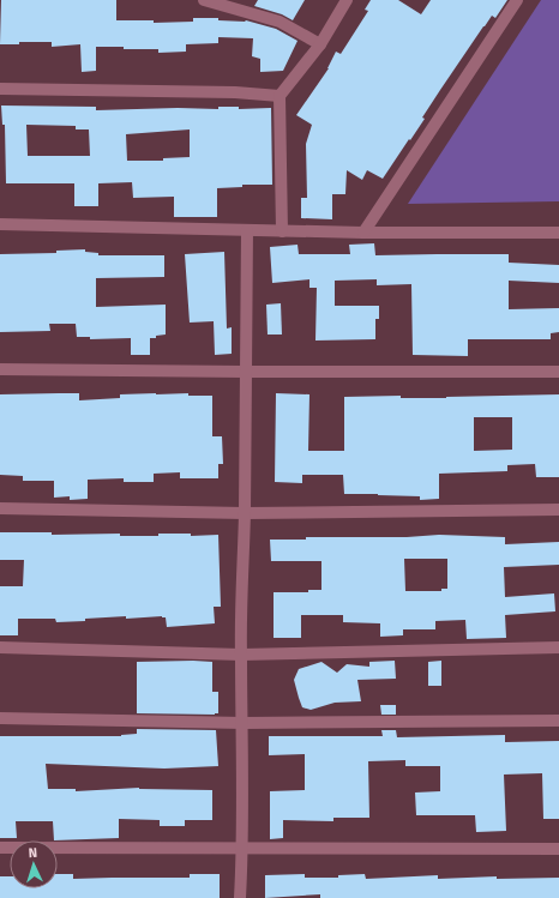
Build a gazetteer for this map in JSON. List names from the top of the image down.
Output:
{
  "north": "top"
}
